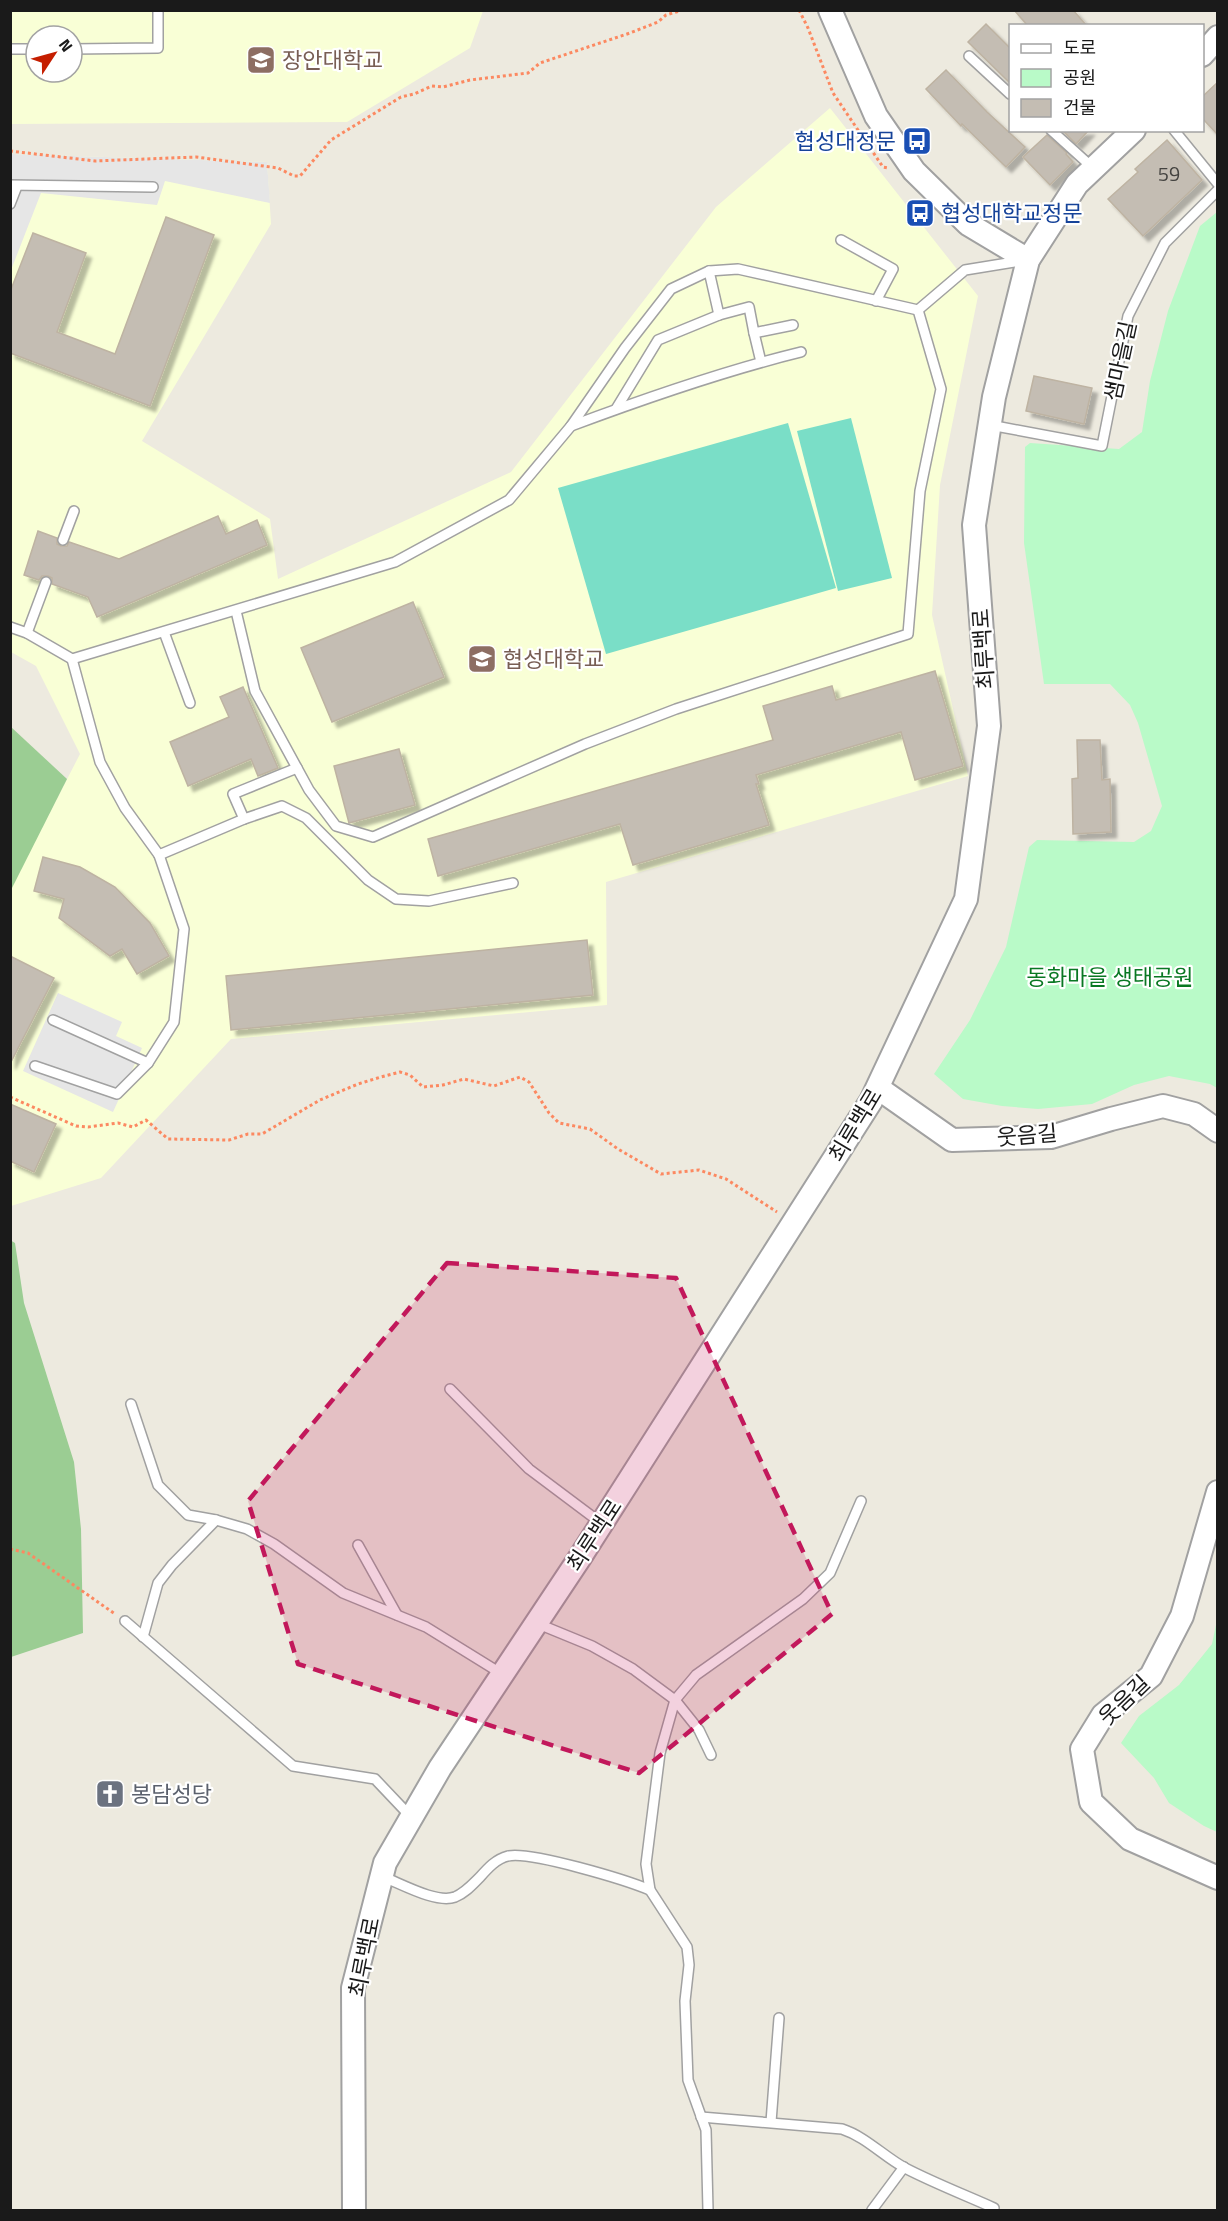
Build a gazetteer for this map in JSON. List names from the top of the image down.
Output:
{
  "streets": {
    "street": ["최루백로", "웃음길"],
    "lane": ["샘마을길"]
  },
  "crossings": [
    ["샘마을길", "최루백로"],
    ["최루백로", "웃음길"]
  ],
  "parks": ["동화마을 생태공원"],
  "places": {
    "school or university": ["장안대학교", "협성대학교"],
    "bus stop": ["협성대정문", "협성대학교정문"],
    "church": ["봉담성당"]
  },
  "house_numbers": ["59"],
  "legend": ["도로", "공원", "건물"],
  "north": "top right"
}
